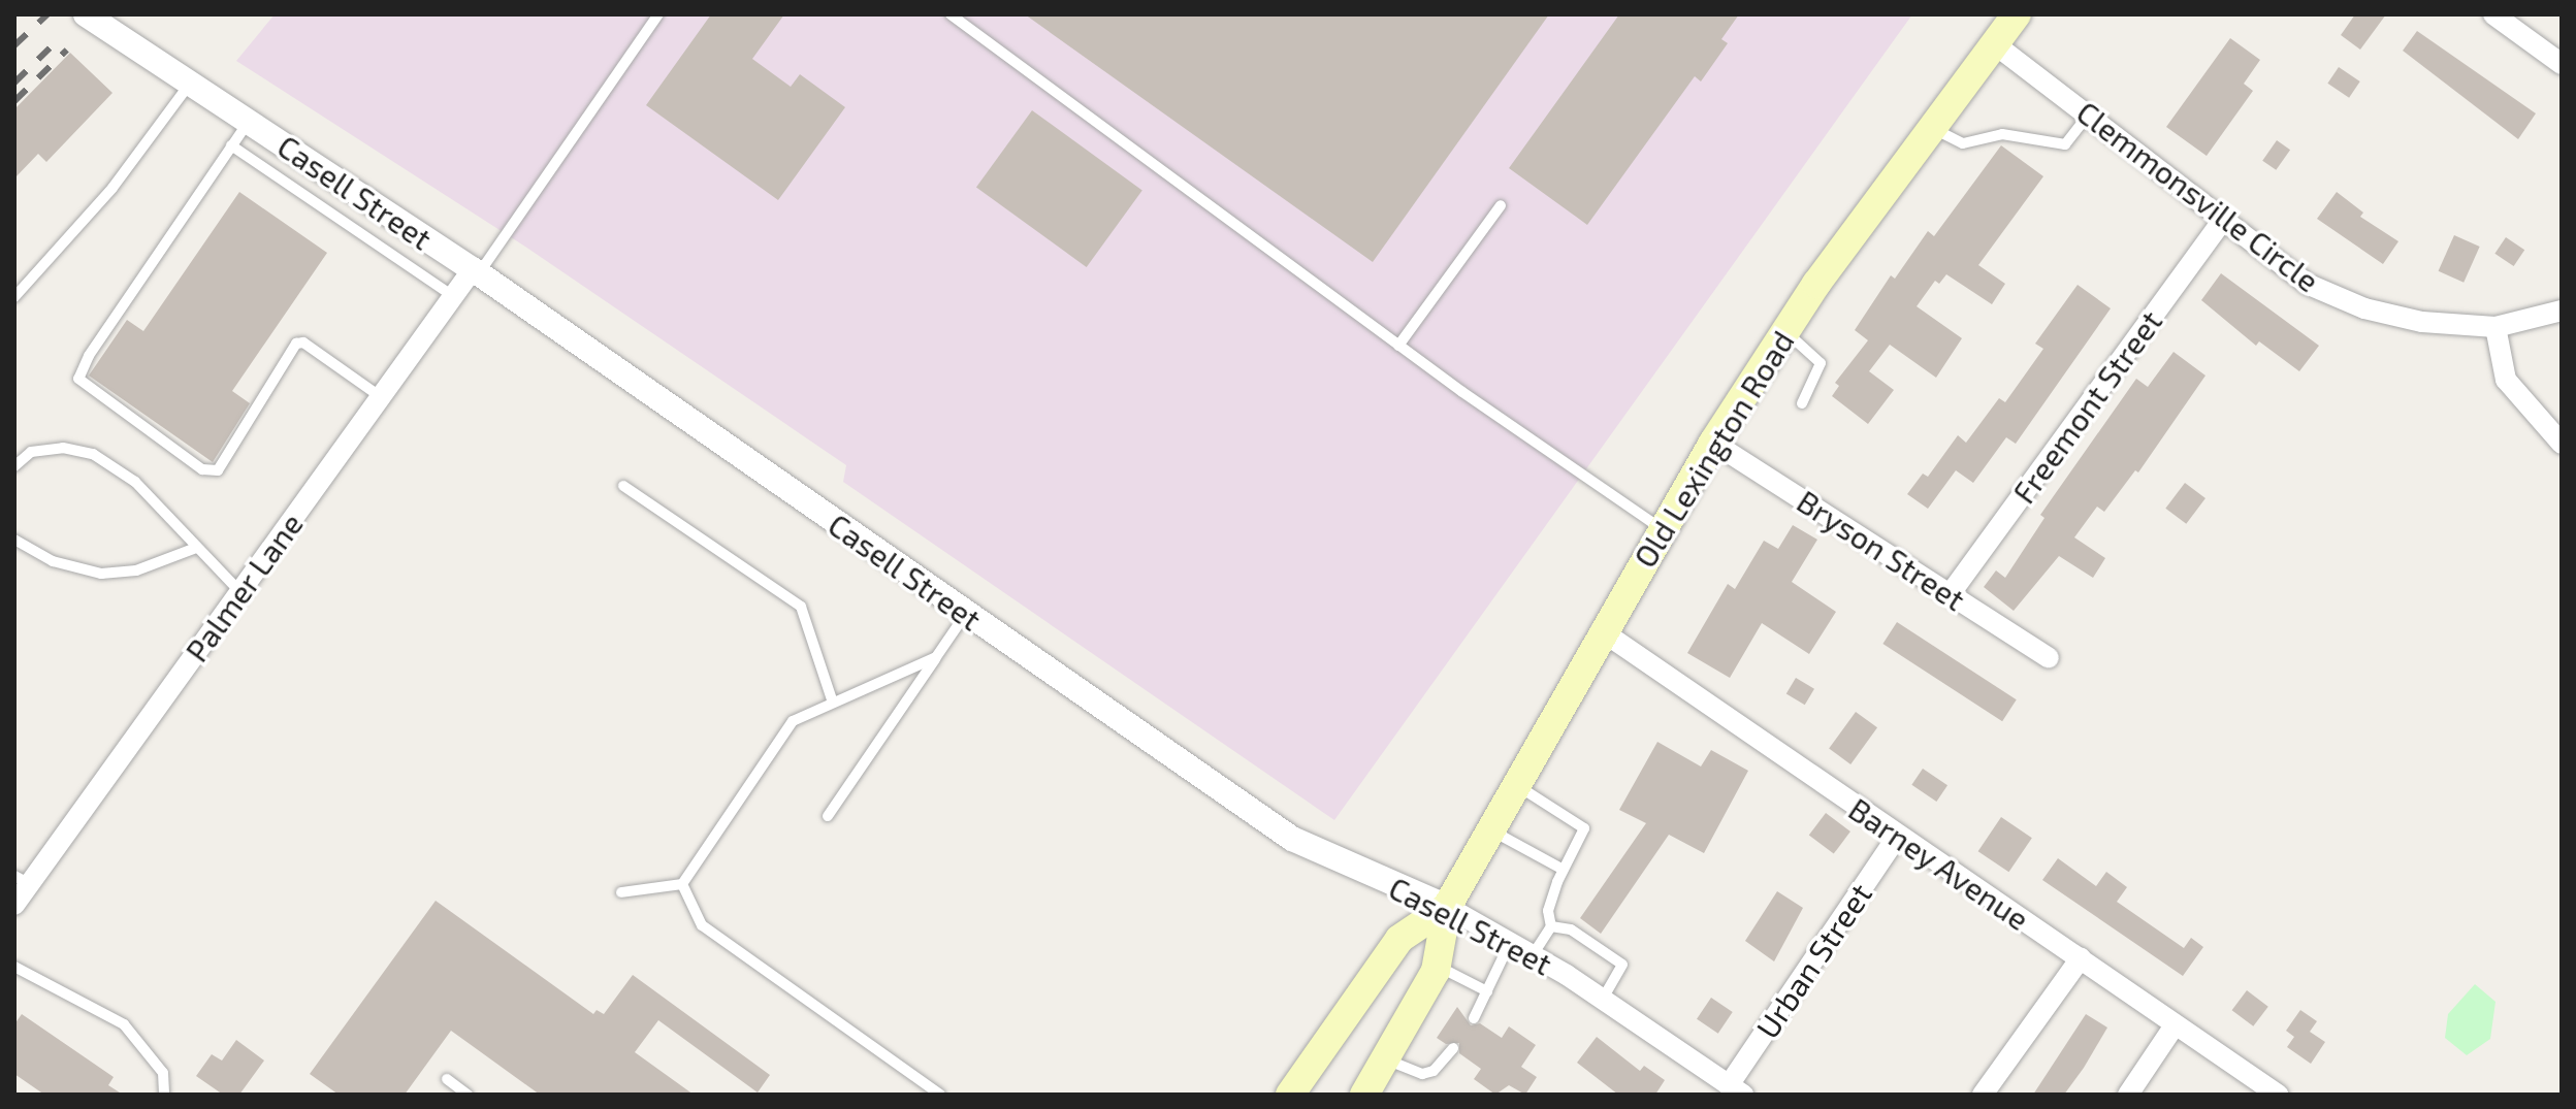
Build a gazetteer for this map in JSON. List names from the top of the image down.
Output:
{
  "streets": {
    "main road": ["Old Lexington Road"],
    "street": [
      "Casell Street",
      "Clemmonsville Circle",
      "Freemont Street",
      "Bryson Street",
      "Palmer Lane",
      "Barney Avenue",
      "Urban Street"
    ]
  },
  "crossings": [
    ["Casell Street", "Old Lexington Road"],
    ["Casell Street", "Palmer Lane"],
    ["Casell Street", "Urban Street"],
    ["Clemmonsville Circle", "Freemont Street"],
    ["Clemmonsville Circle", "Old Lexington Road"],
    ["Freemont Street", "Bryson Street"],
    ["Old Lexington Road", "Bryson Street"],
    ["Old Lexington Road", "Barney Avenue"],
    ["Barney Avenue", "Urban Street"]
  ]
}
